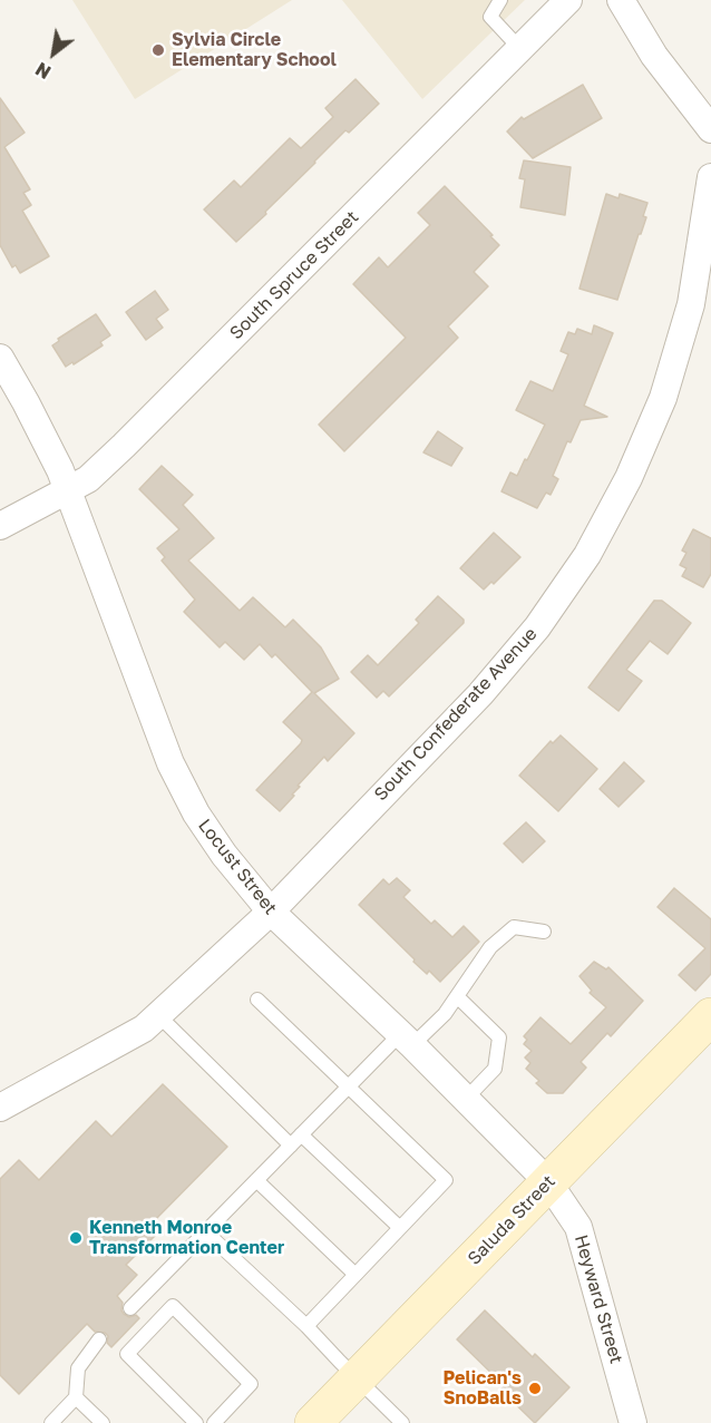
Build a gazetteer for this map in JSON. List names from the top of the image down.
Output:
{
  "streets": {
    "main road": ["Saluda Street"],
    "street": [
      "South Spruce Street",
      "South Confederate Avenue",
      "Locust Street",
      "Heyward Street"
    ]
  },
  "crossings": [
    ["South Spruce Street", "Locust Street"],
    ["South Confederate Avenue", "Locust Street"],
    ["Locust Street", "Saluda Street"],
    ["Locust Street", "Heyward Street"],
    ["Saluda Street", "Heyward Street"]
  ],
  "places": ["Sylvia Circle Elementary School", "Kenneth Monroe Transformation Center", "Pelican's SnoBalls"],
  "north": "bottom left"
}
